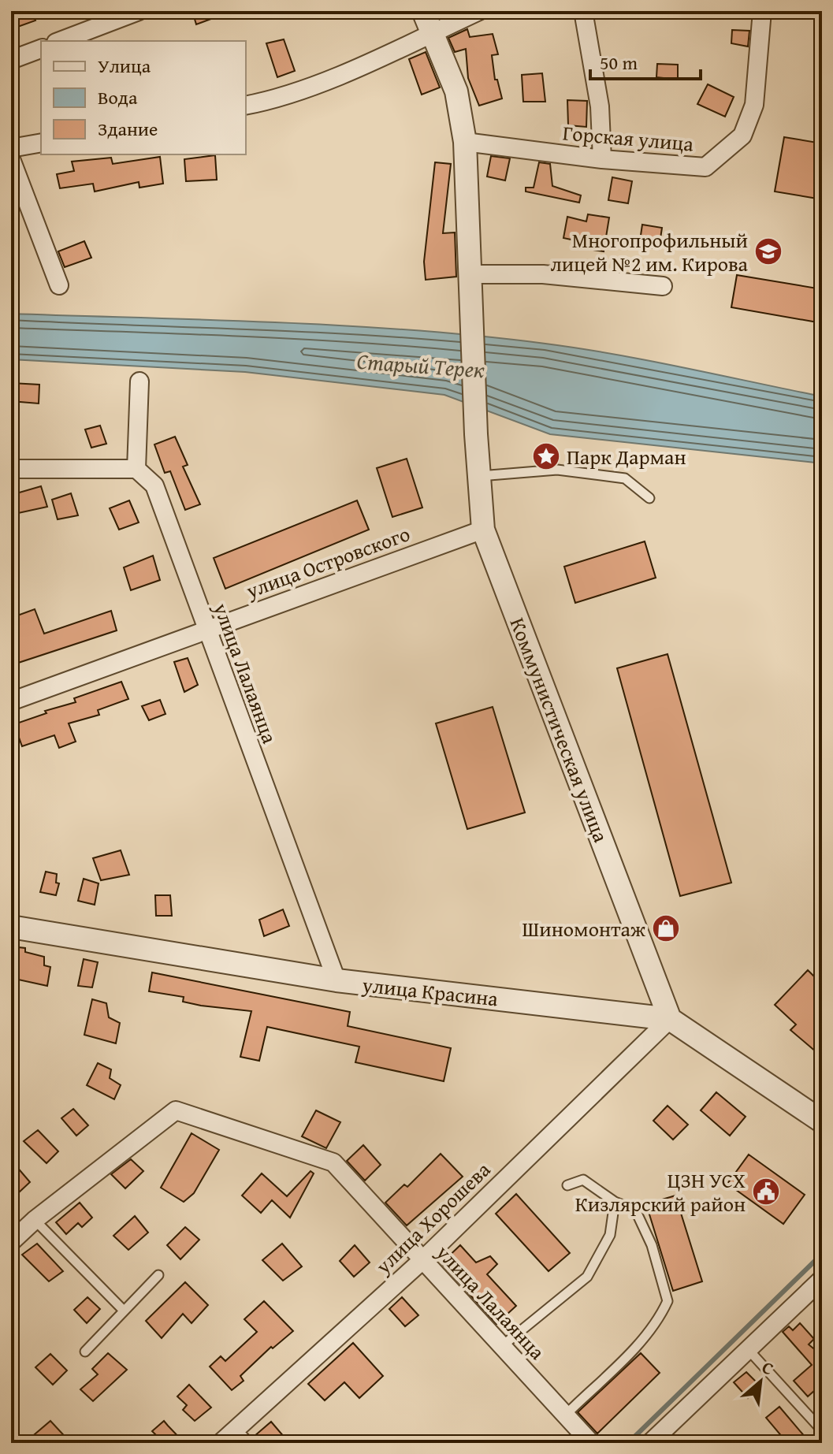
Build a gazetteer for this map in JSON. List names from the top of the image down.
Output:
{
  "streets": {
    "street": [
      "Горская улица",
      "улица Островского",
      "улица Лалаянца",
      "Коммунистическая улица",
      "улица Красина",
      "улица Хорошева"
    ]
  },
  "crossings": [
    ["улица Островского", "улица Лалаянца"],
    ["улица Островского", "Коммунистическая улица"],
    ["улица Лалаянца", "улица Красина"],
    ["улица Лалаянца", "улица Хорошева"],
    ["Коммунистическая улица", "улица Красина"],
    ["Коммунистическая улица", "улица Хорошева"],
    ["улица Красина", "улица Хорошева"]
  ],
  "water": ["Старый Терек"],
  "places": {
    "school or university": ["Многопрофильный лицей №2 им. Кирова"],
    "place": ["Парк Дарман"],
    "shop": ["Шиномонтаж"],
    "public building": ["ЦЗН УСХ Кизлярский район"]
  },
  "legend": ["Улица", "Вода", "Здание"],
  "scale_bar": "50 m",
  "north": "top right"
}
